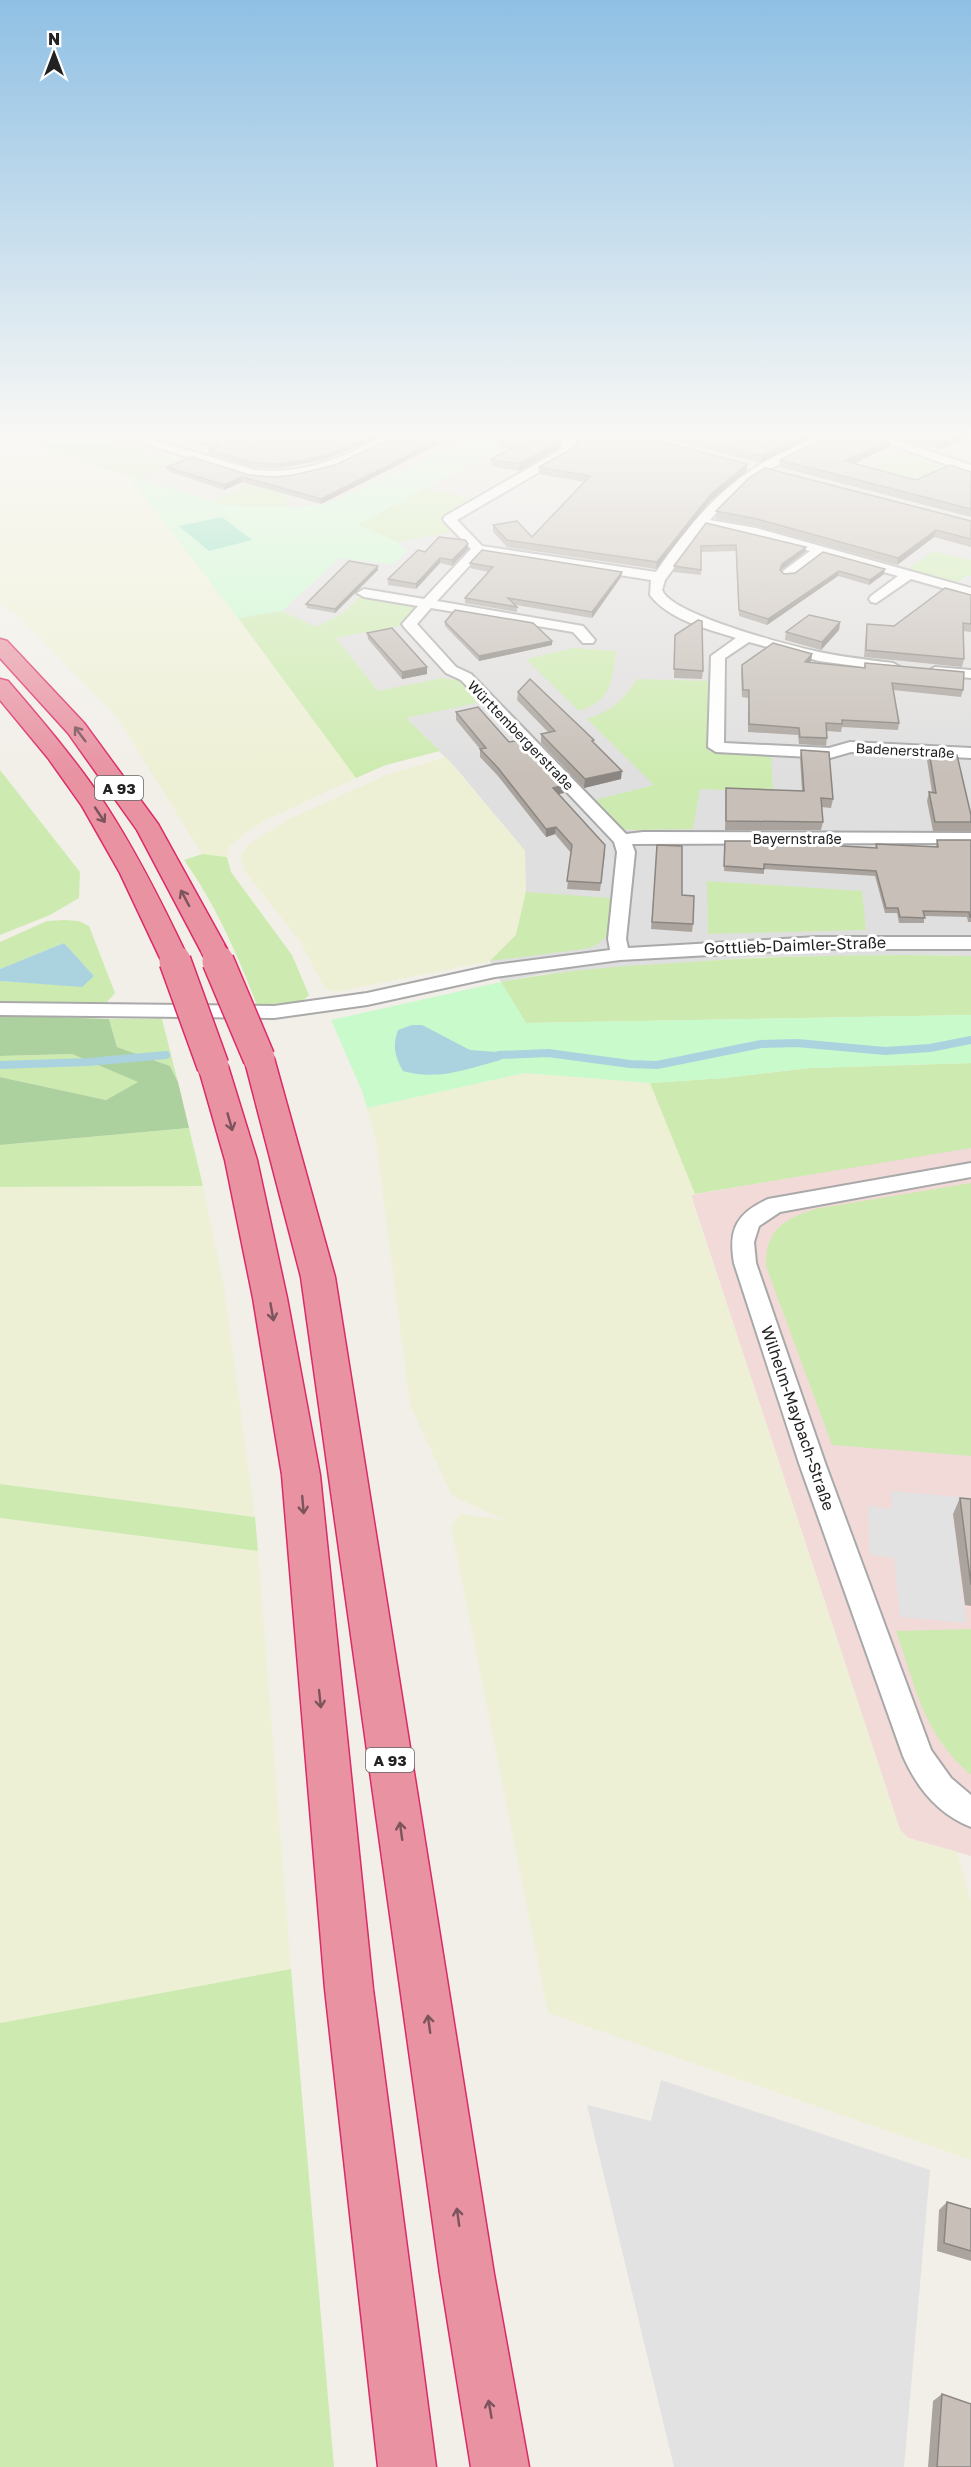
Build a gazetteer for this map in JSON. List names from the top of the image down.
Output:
{
  "streets": {
    "highway": ["A 93"],
    "street": [
      "Württembergerstraße",
      "Badenerstraße",
      "Bayernstraße",
      "Gottlieb-Daimler-Straße",
      "Wilhelm-Maybach-Straße"
    ]
  },
  "crossings": [
    ["Württembergerstraße", "Bayernstraße"]
  ],
  "north": "top"
}
